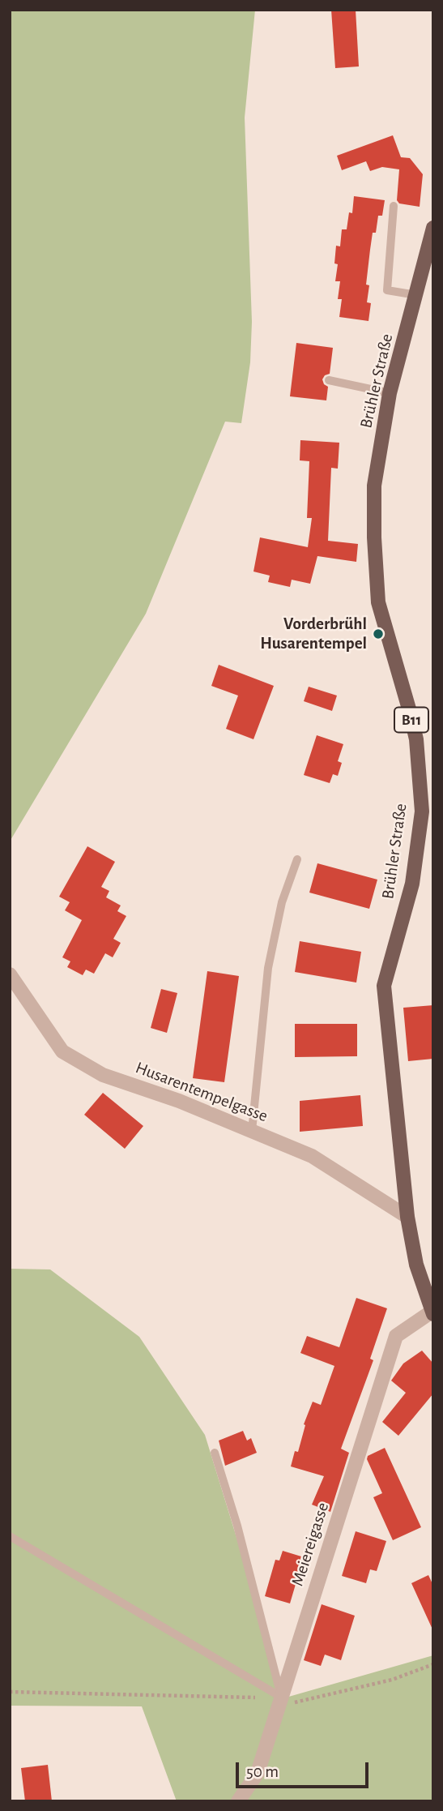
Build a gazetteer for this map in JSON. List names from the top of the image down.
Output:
{
  "streets": {
    "main road": ["Brühler Straße", "B11"],
    "street": ["Husarentempelgasse", "Meiereigasse"]
  },
  "crossings": [
    ["Brühler Straße", "Husarentempelgasse"],
    ["Brühler Straße", "Meiereigasse"]
  ],
  "places": ["Vorderbrühl Husarentempel"],
  "scale_bar": "50 m"
}
